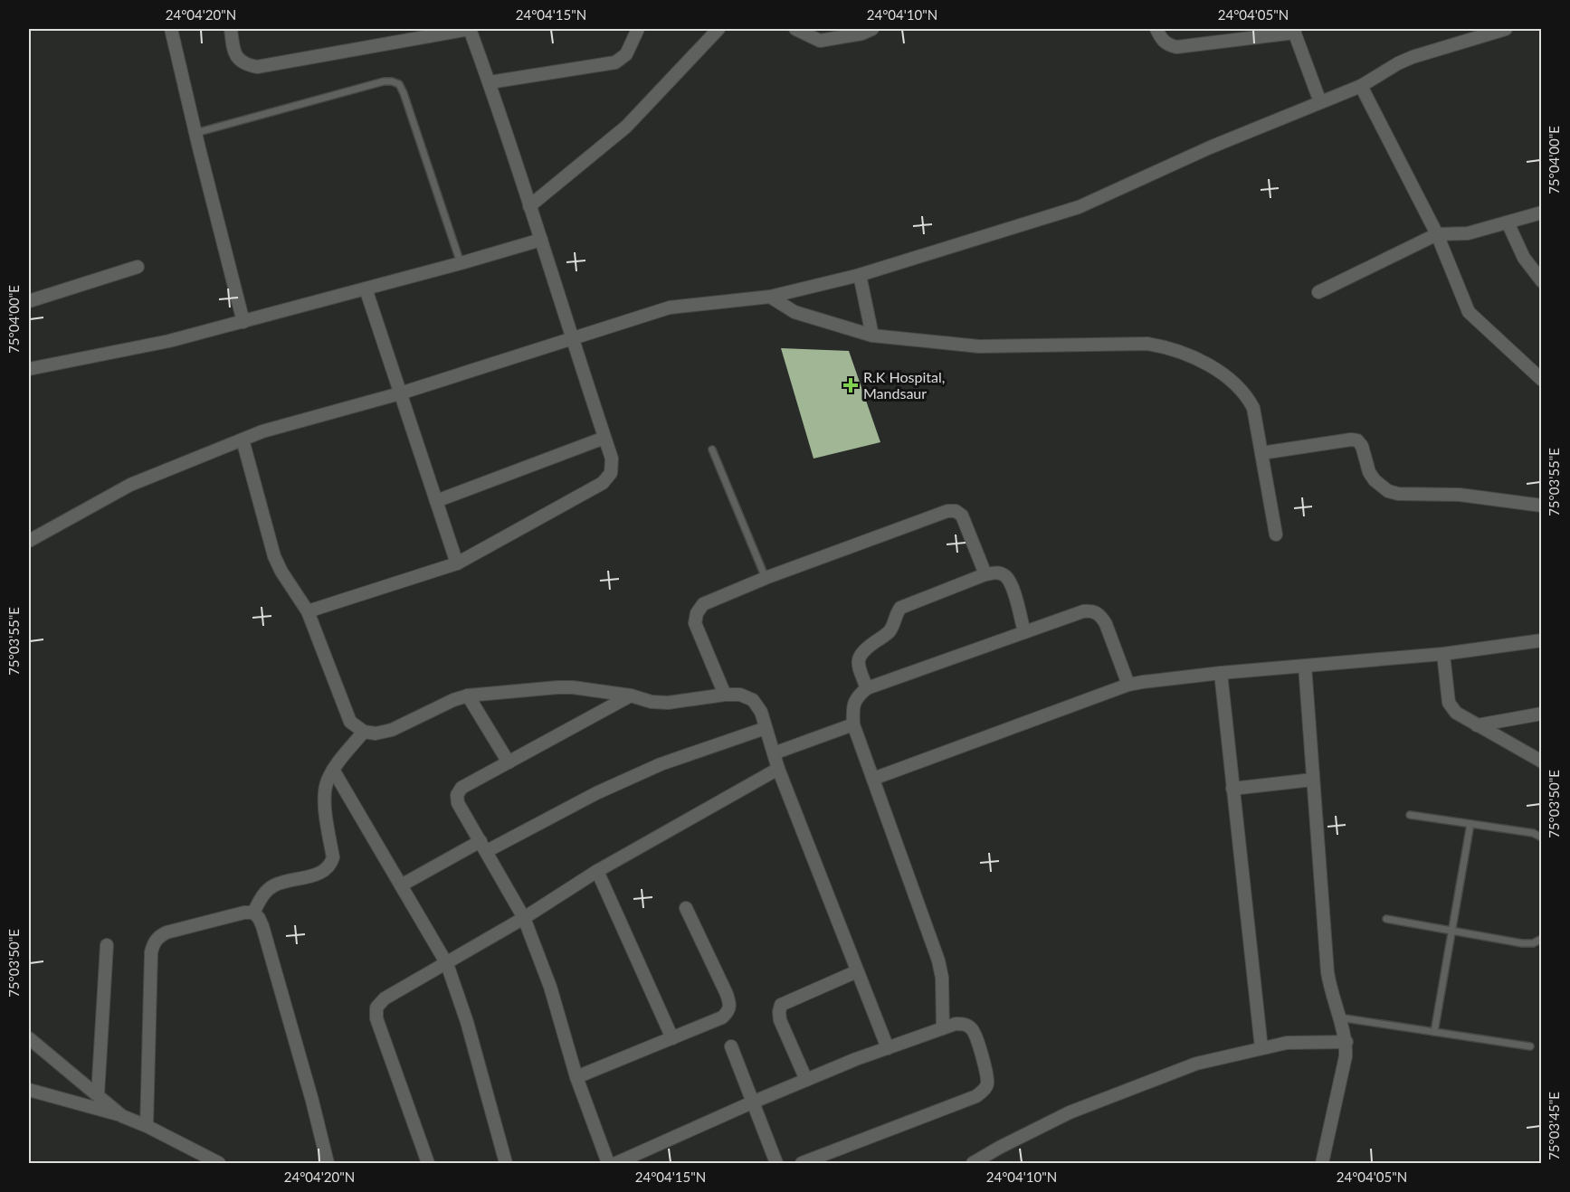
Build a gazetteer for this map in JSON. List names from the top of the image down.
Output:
{
  "places": {
    "health": ["R.K Hospital, Mandsaur"]
  },
  "coordinates": [
    "24°04'20\"N",
    "24°04'15\"N",
    "24°04'10\"N",
    "24°04'05\"N",
    "75°04'00\"E",
    "75°03'55\"E",
    "75°03'50\"E",
    "75°03'45\"E"
  ]
}
